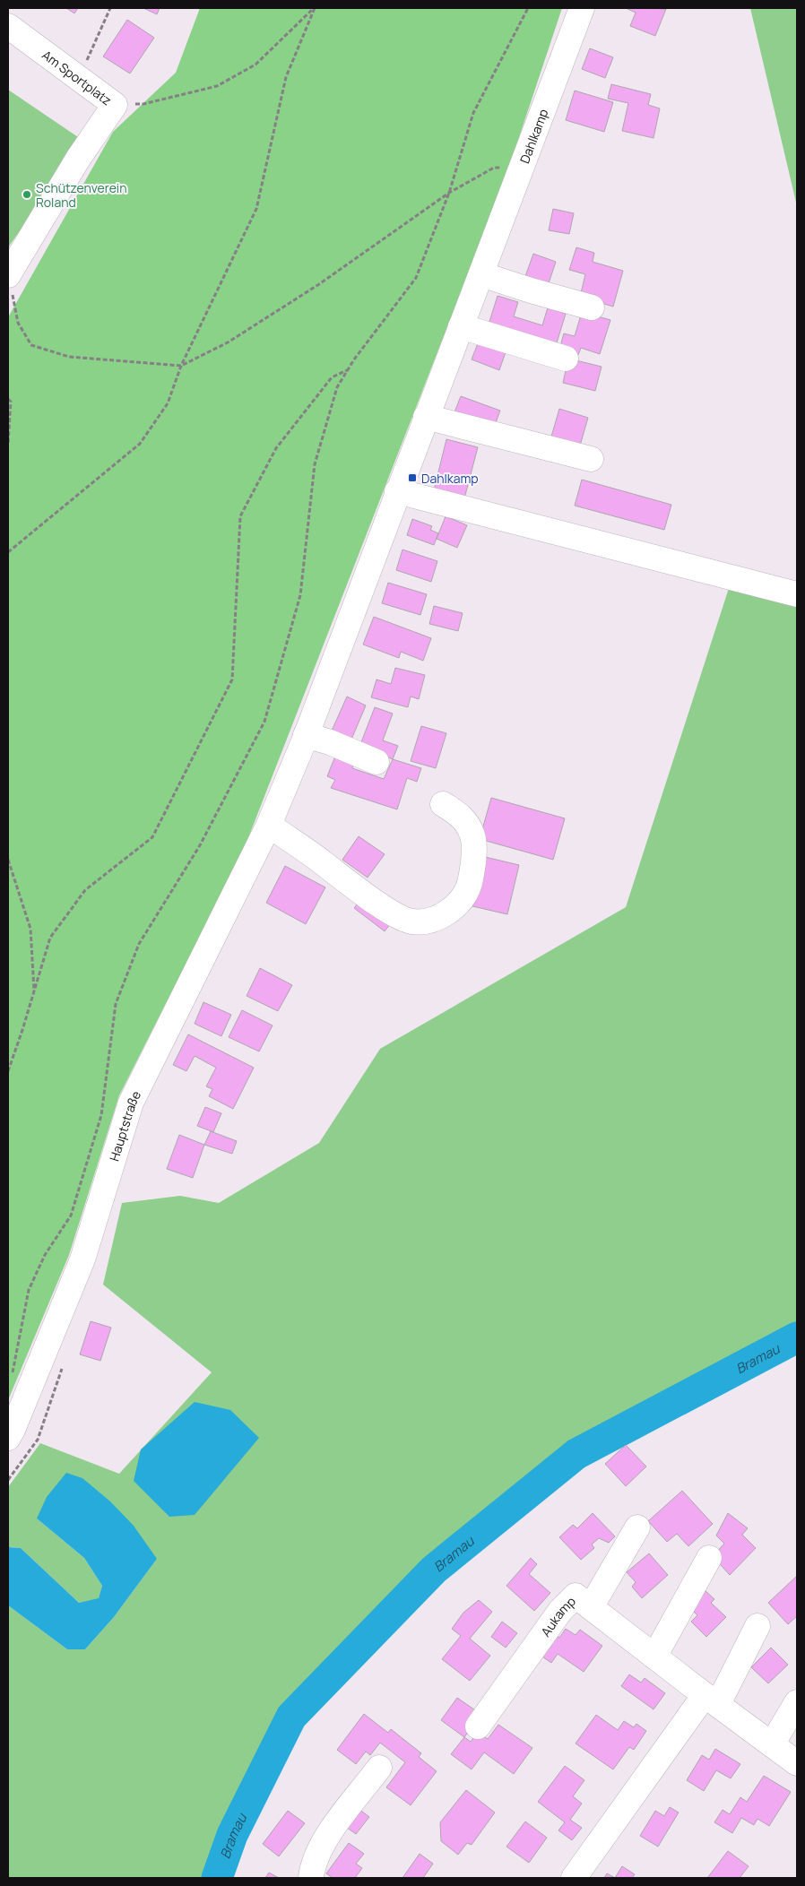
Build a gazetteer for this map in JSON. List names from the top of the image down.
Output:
{
  "streets": {
    "street": [
      "Am Sportplatz",
      "Dahlkamp",
      "Hauptstraße",
      "Aukamp"
    ]
  },
  "crossings": [
    ["Dahlkamp", "Hauptstraße"]
  ],
  "water": ["Bramau"],
  "places": {
    "other": ["Schützenverein Roland"],
    "transit": ["Dahlkamp"]
  }
}
